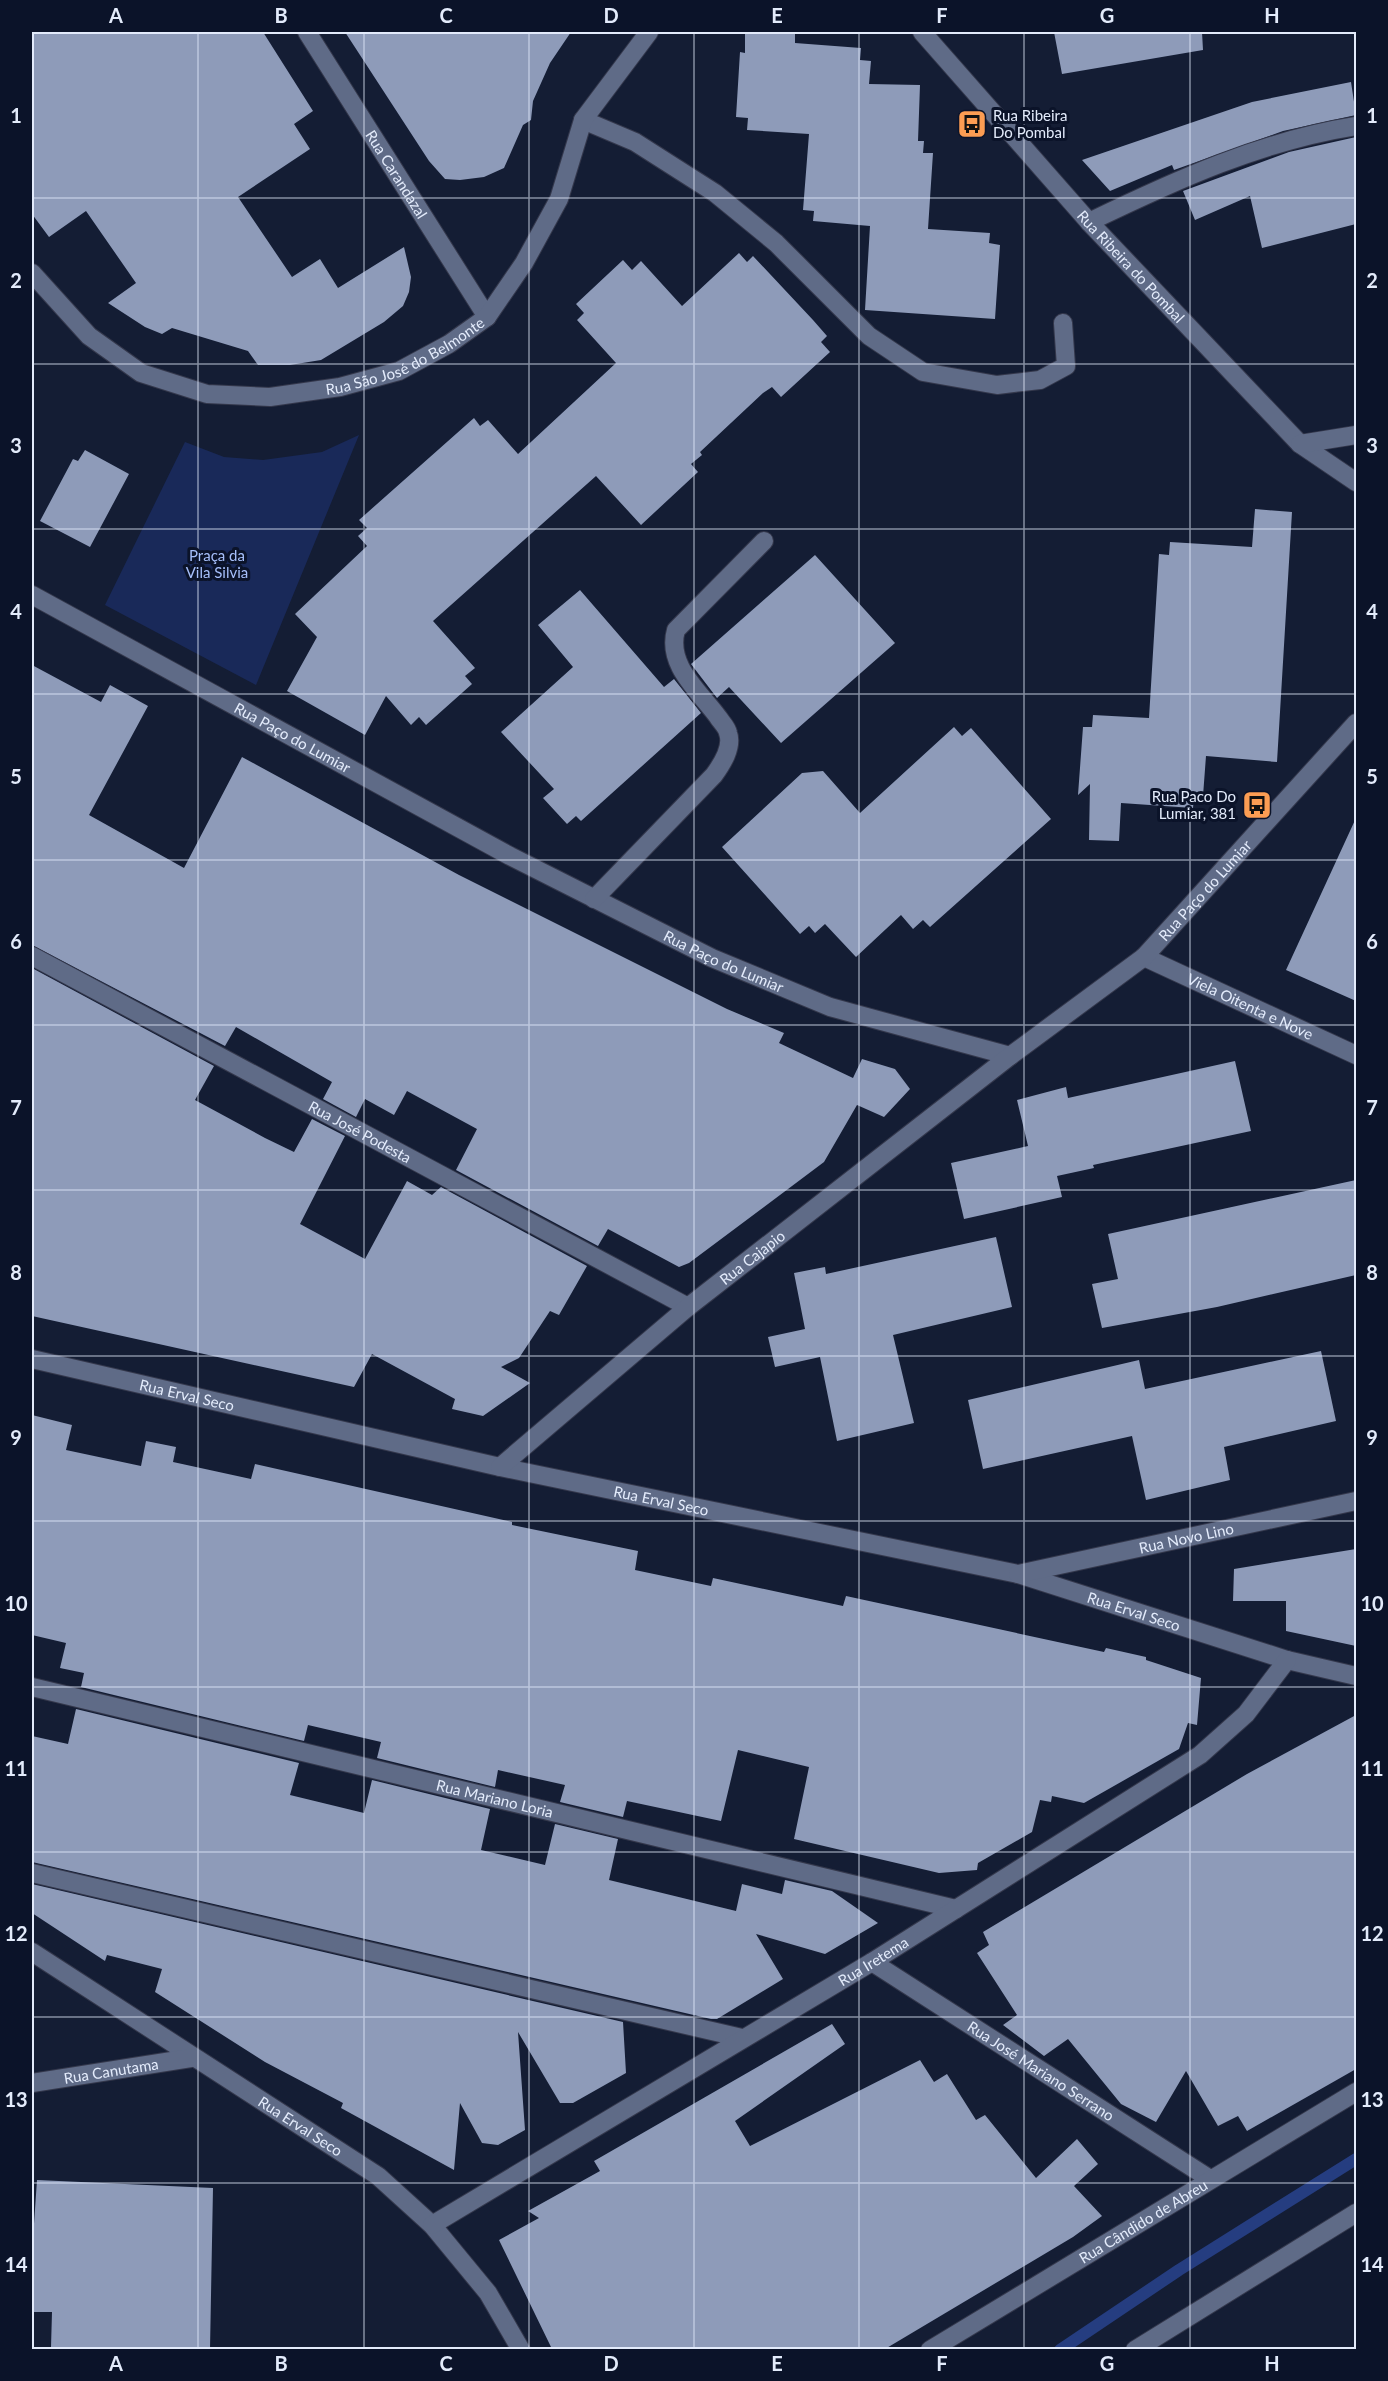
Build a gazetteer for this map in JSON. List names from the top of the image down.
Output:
{
  "streets": {
    "street": [
      "Rua Carandazal",
      "Rua Ribeira do Pombal",
      "Rua São José do Belmonte",
      "Rua Paço do Lumiar",
      "Viela Oitenta e Nove",
      "Rua José Podesta",
      "Rua Cajapio",
      "Rua Erval Seco",
      "Rua Novo Lino",
      "Rua Mariano Loria",
      "Rua Iretema",
      "Rua Canutama",
      "Rua José Mariano Serrano",
      "Rua Cândido de Abreu"
    ]
  },
  "crossings": [
    ["Rua Carandazal", "Rua São José do Belmonte"],
    ["Rua Paço do Lumiar", "Viela Oitenta e Nove"],
    ["Rua Paço do Lumiar", "Rua Cajapio"],
    ["Rua José Podesta", "Rua Cajapio"],
    ["Rua Cajapio", "Rua Erval Seco"],
    ["Rua Erval Seco", "Rua Novo Lino"],
    ["Rua Erval Seco", "Rua Iretema"],
    ["Rua Erval Seco", "Rua Canutama"],
    ["Rua Mariano Loria", "Rua Iretema"],
    ["Rua Iretema", "Rua José Mariano Serrano"],
    ["Rua José Mariano Serrano", "Rua Cândido de Abreu"]
  ],
  "parks": ["Praça da Vila Silvia"],
  "places": {
    "bus stop": ["Rua Ribeira Do Pombal", "Rua Paco Do Lumiar, 381"]
  },
  "grid": {
    "columns": [
      "A",
      "B",
      "C",
      "D",
      "E",
      "F",
      "G",
      "H"
    ],
    "rows": [
      "1",
      "2",
      "3",
      "4",
      "5",
      "6",
      "7",
      "8",
      "9",
      "10",
      "11",
      "12",
      "13",
      "14"
    ]
  }
}
